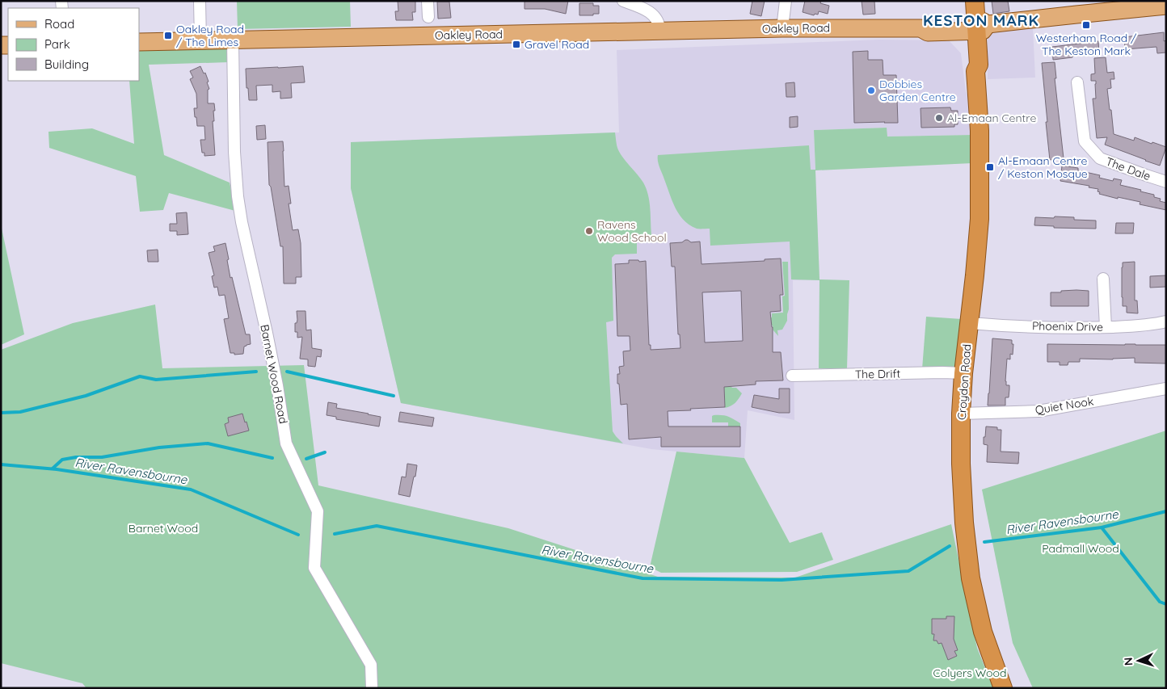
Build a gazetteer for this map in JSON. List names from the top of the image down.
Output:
{
  "streets": {
    "highway": ["Croydon Road"],
    "main road": ["Oakley Road"],
    "street": [
      "The Dale",
      "Phoenix Drive",
      "Barnet Wood Road",
      "The Drift",
      "Quiet Nook"
    ]
  },
  "crossings": [
    ["Oakley Road", "Barnet Wood Road"],
    ["Oakley Road", "Croydon Road"],
    ["Phoenix Drive", "Croydon Road"],
    ["The Drift", "Croydon Road"],
    ["Croydon Road", "Quiet Nook"]
  ],
  "districts": ["KESTON MARK"],
  "water": ["River Ravensbourne"],
  "parks": ["Barnet Wood", "Padmall Wood", "Colyers Wood"],
  "places": {
    "transit": [
      "Westerham Road / The Keston Mark",
      "Oakley Road / The Limes",
      "Gravel Road",
      "Al-Emaan Centre / Keston Mosque"
    ],
    "other": ["Dobbies Garden Centre", "Al-Emaan Centre", "Ravens Wood School"]
  },
  "legend": ["Road", "Park", "Building"],
  "north": "left"
}
